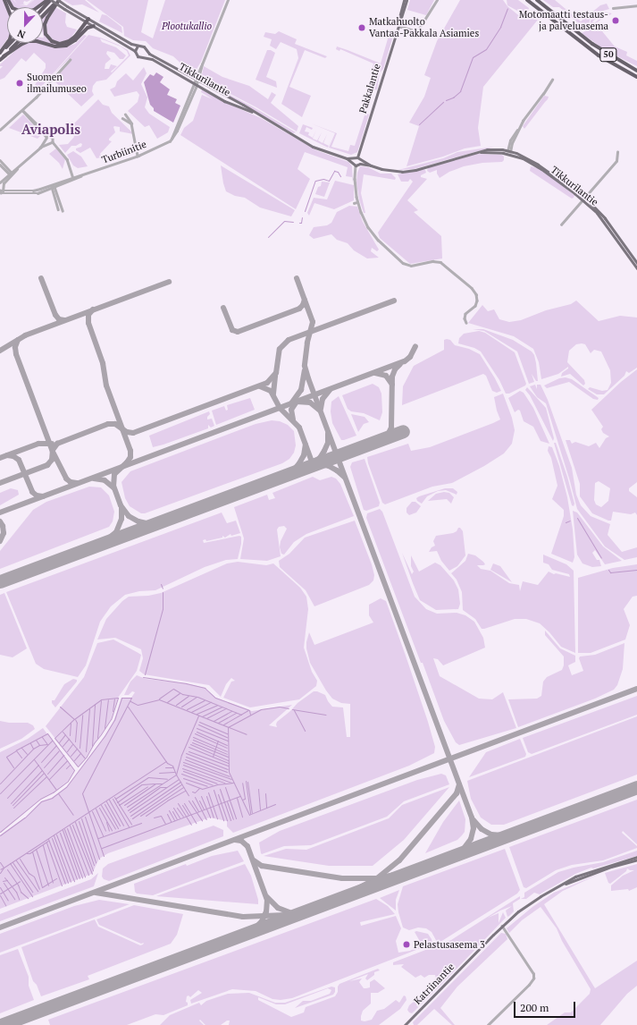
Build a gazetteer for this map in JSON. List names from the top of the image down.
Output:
{
  "streets": {
    "highway": ["50"],
    "main road": ["Tikkurilantie", "Pakkalantie", "Katriinantie"],
    "street": ["Turbiinitie"]
  },
  "crossings": [
    ["Tikkurilantie", "Pakkalantie"]
  ],
  "districts": ["Aviapolis"],
  "parks": ["Plootukallio"],
  "places": [
    "Motomaatti testaus- ja palveluasema",
    "Matkahuolto Vantaa-Pakkala Asiamies",
    "Suomen ilmailumuseo",
    "Pelastusasema 3"
  ],
  "scale_bar": "200 m",
  "north": "bottom"
}
